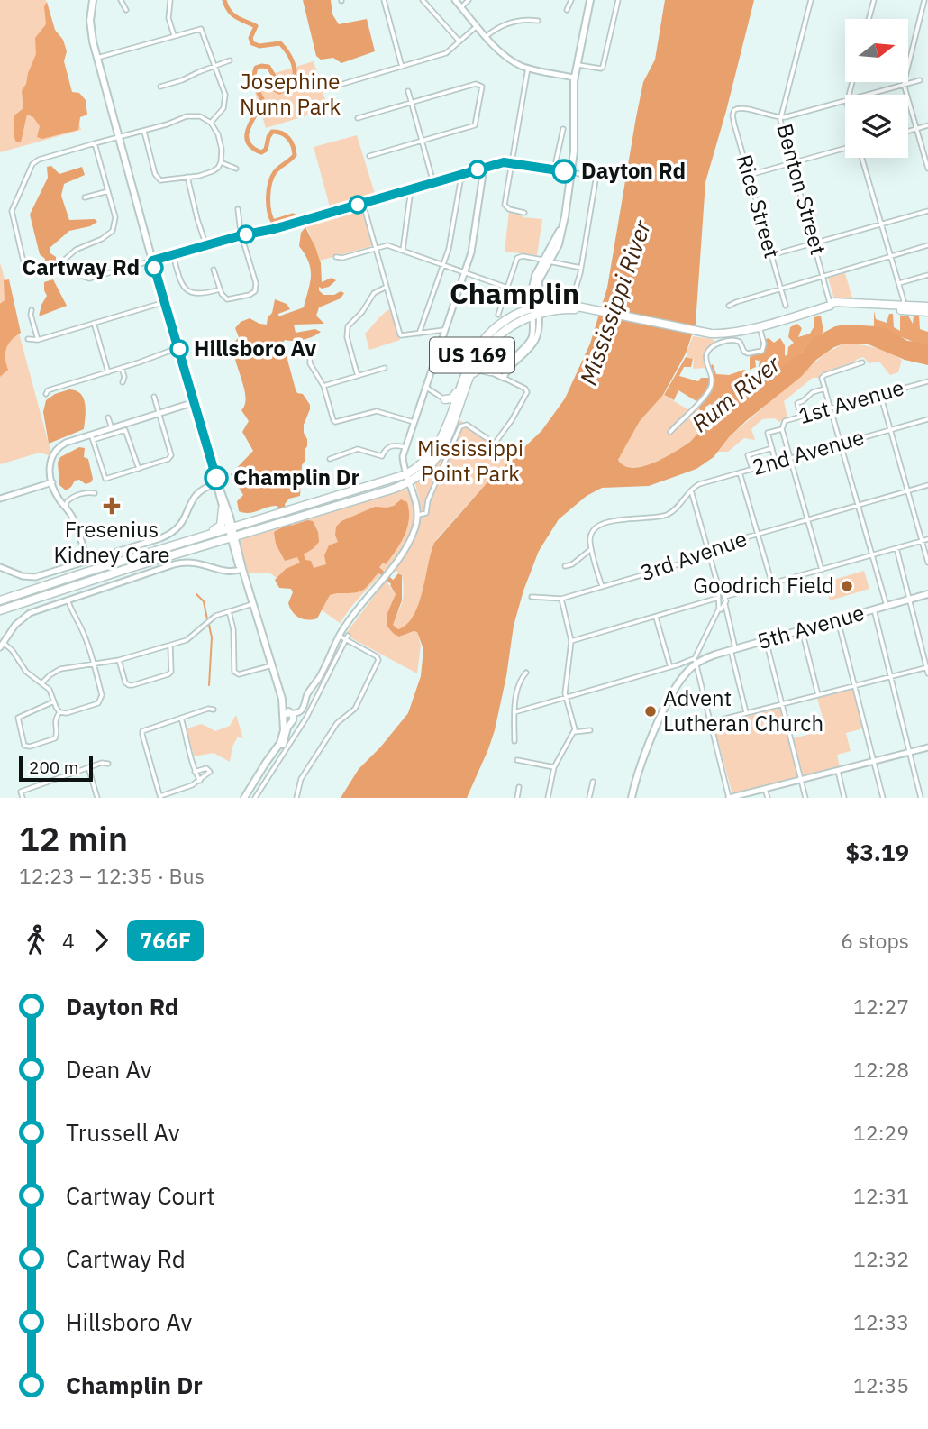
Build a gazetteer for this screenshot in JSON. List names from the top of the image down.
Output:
{
  "streets": {
    "highway": ["US 169"],
    "main road": ["5th Avenue"],
    "street": [
      "Benton Street",
      "Rice Street",
      "1st Avenue",
      "2nd Avenue",
      "3rd Avenue"
    ]
  },
  "crossings": [
    ["Benton Street", "Rice Street"],
    ["Benton Street", "US 169"]
  ],
  "districts": ["Champlin"],
  "water": ["Mississippi River", "Rum River"],
  "parks": ["Josephine Nunn Park", "Mississippi Point Park"],
  "places": {
    "other": [
      "Dayton Rd",
      "Cartway Rd",
      "Hillsboro Av",
      "Champlin Dr",
      "Goodrich Field",
      "Advent Lutheran Church"
    ],
    "health": ["Fresenius Kidney Care"]
  },
  "lines": ["bus line 766F"],
  "scale_bar": "200 m",
  "north": "right",
  "page": {
    "scale": "200 m",
    "heading": ["12 min", "12:23 – 12:35 · Bus", "$3.19"],
    "legs": ["4", "766F", "6 stops"],
    "list": [
      {
        "name": "Dayton Rd",
        "value": "12:27"
      },
      {
        "name": "Dean Av",
        "value": "12:28"
      },
      {
        "name": "Trussell Av",
        "value": "12:29"
      },
      {
        "name": "Cartway Court",
        "value": "12:31"
      },
      {
        "name": "Cartway Rd",
        "value": "12:32"
      },
      {
        "name": "Hillsboro Av",
        "value": "12:33"
      },
      {
        "name": "Champlin Dr",
        "value": "12:35"
      }
    ]
  }
}
